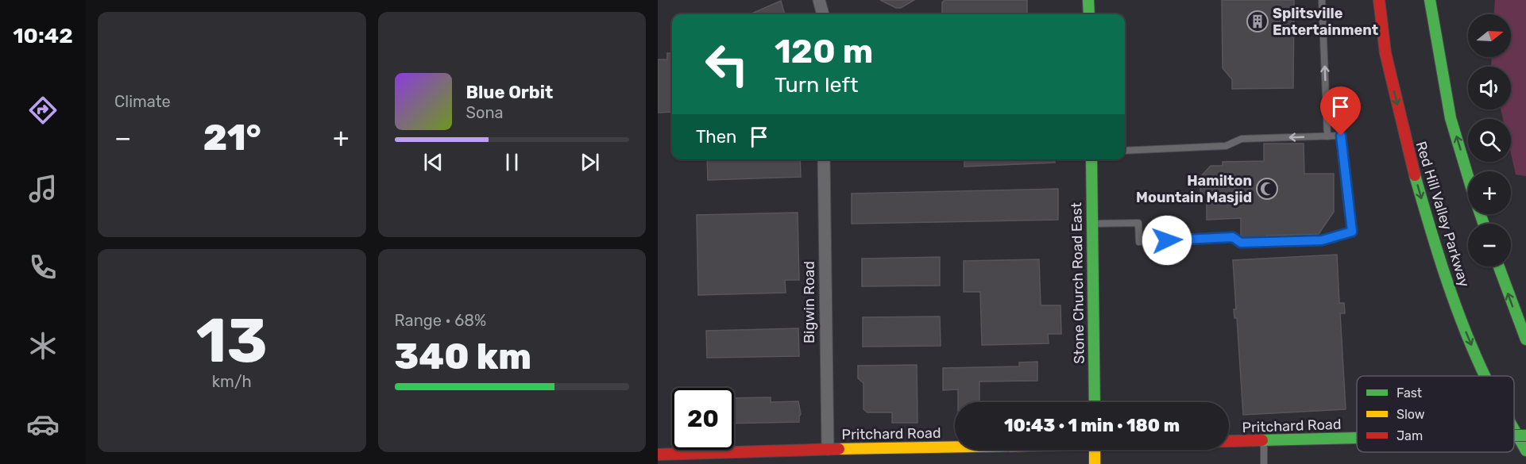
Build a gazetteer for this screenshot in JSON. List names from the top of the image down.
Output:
{
  "streets": {
    "main road": ["Red Hill Valley Parkway", "Stone Church Road East", "Pritchard Road"],
    "street": ["Bigwin Road"]
  },
  "crossings": [
    ["Bigwin Road", "Pritchard Road"]
  ],
  "places": {
    "building": ["Splitsville Entertainment"],
    "mosque": ["Hamilton Mountain Masjid"]
  },
  "legend": ["Fast", "Slow", "Jam"],
  "north": "right",
  "page": {
    "tabs": "10:42",
    "tile": [
      "Climate",
      ["13", "km/h"],
      ["Range · 68%", "340 km"]
    ],
    "map_buttons": ["+", "−"],
    "turn": ["120 m", "Turn left"],
    "song": ["Blue Orbit", "Sona"],
    "then": "Then",
    "heat": ["−", "21°", "+"],
    "limit": "20",
    "trip": "10:43 · 1 min · 180 m"
  }
}
